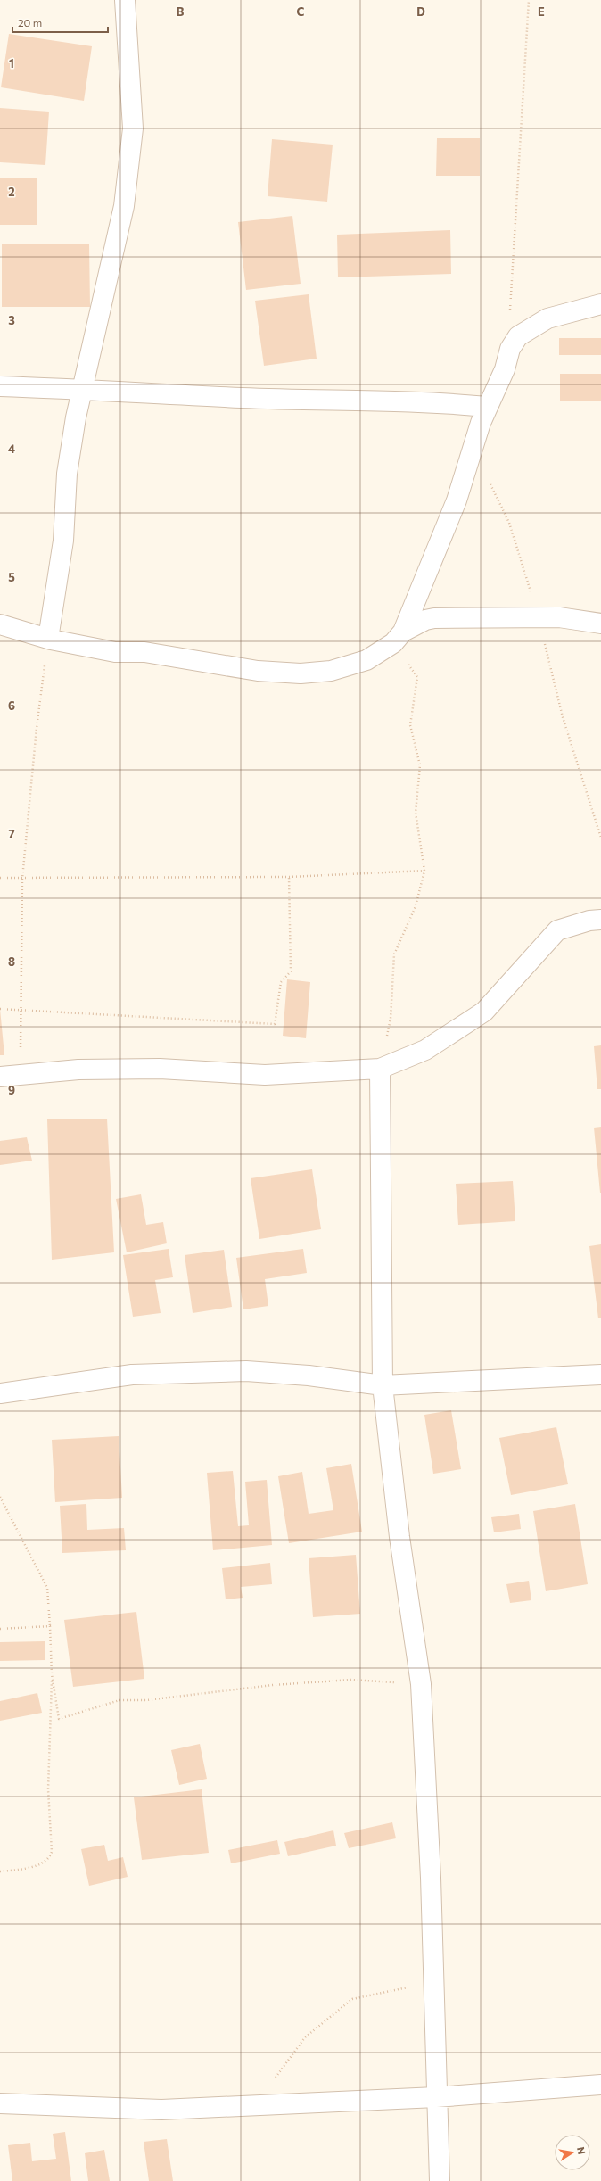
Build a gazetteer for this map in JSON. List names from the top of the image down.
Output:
{
  "scale_bar": "20 m",
  "north": "right",
  "grid": {
    "columns": [
      "B",
      "C",
      "D",
      "E"
    ],
    "rows": [
      "1",
      "2",
      "3",
      "4",
      "5",
      "6",
      "7",
      "8",
      "9"
    ]
  }
}
